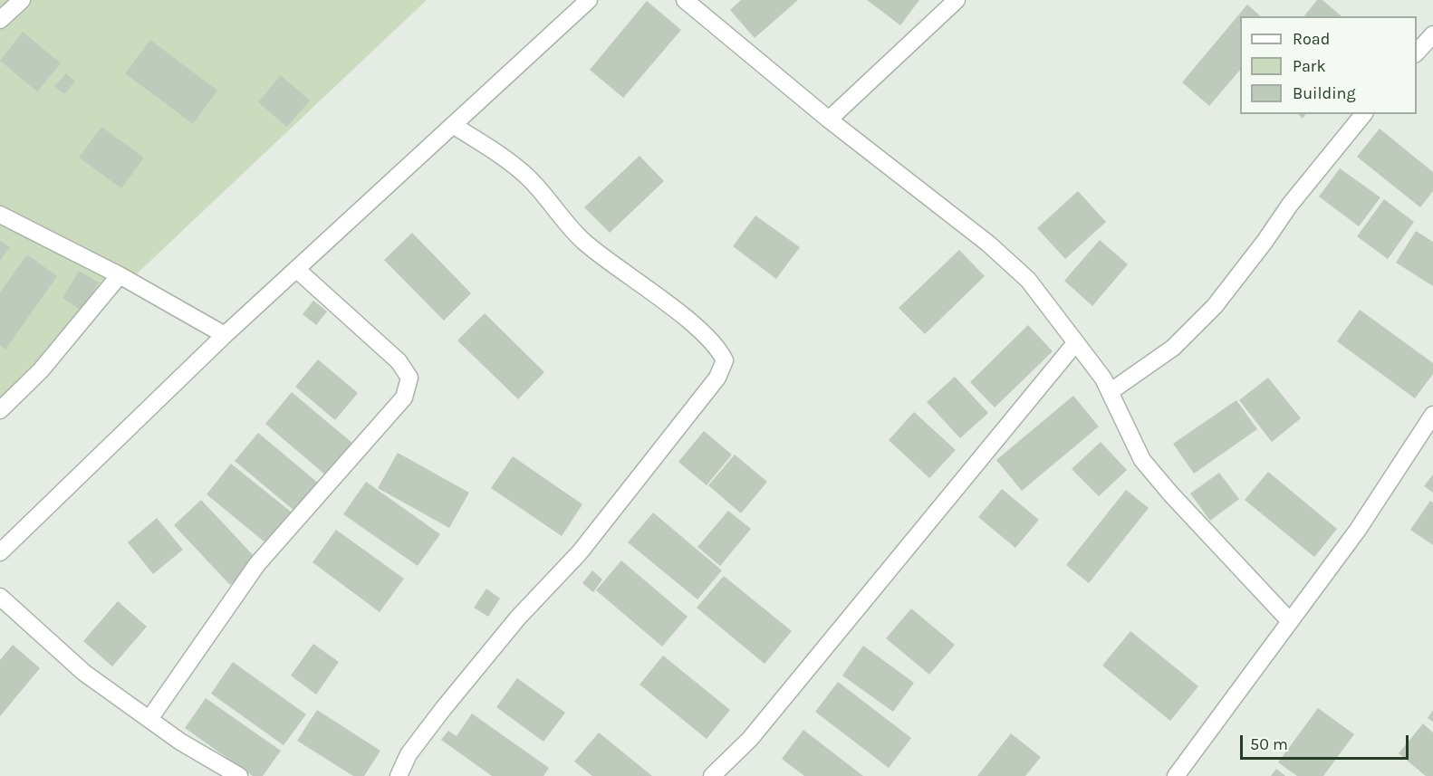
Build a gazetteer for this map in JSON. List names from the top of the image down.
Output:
{
  "legend": ["Road", "Park", "Building"],
  "scale_bar": "50 m"
}
